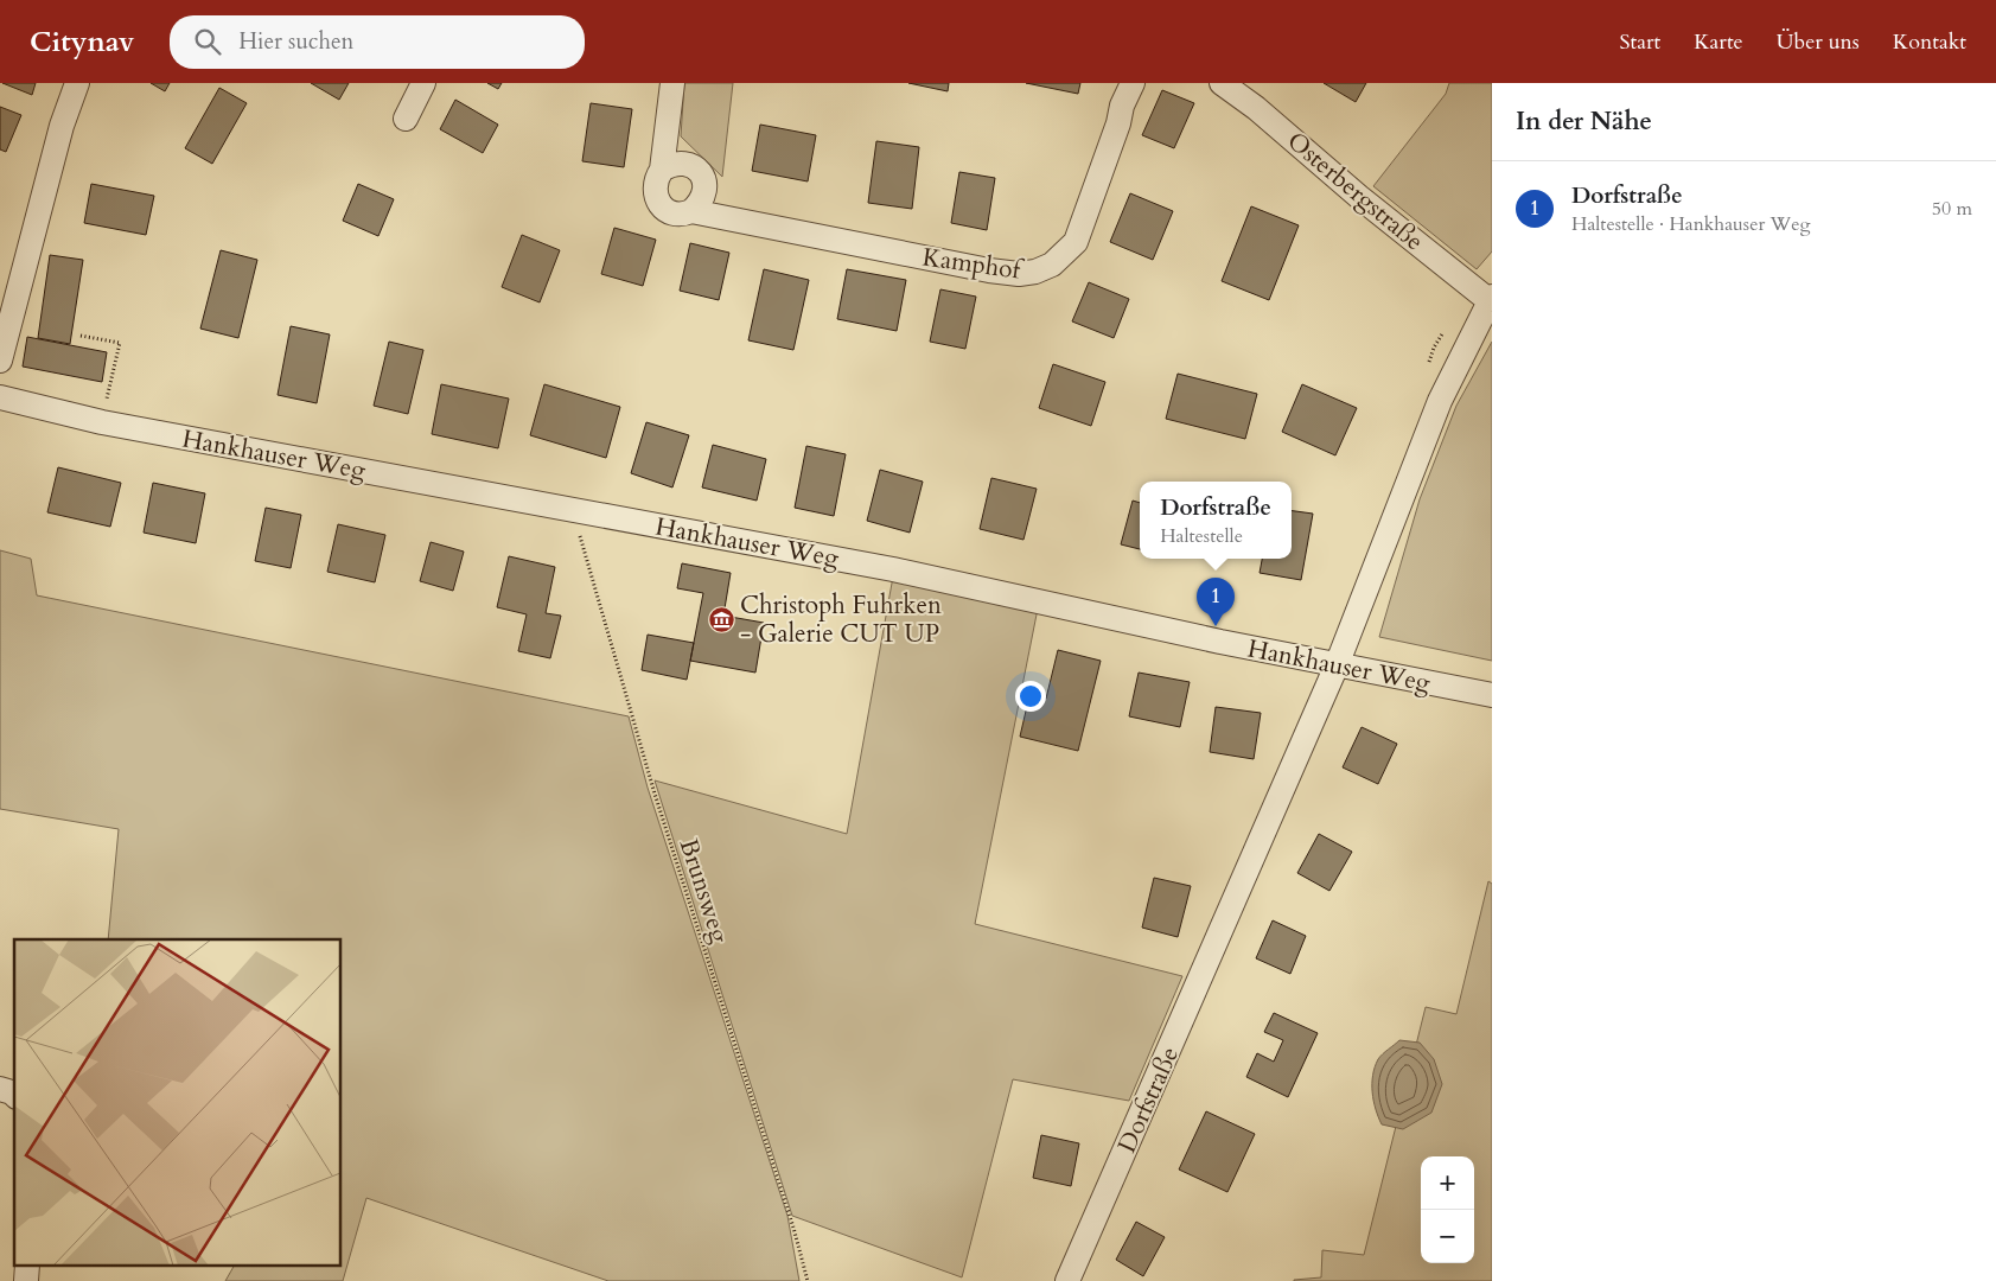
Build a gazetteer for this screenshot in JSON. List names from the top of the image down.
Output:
{
  "streets": {
    "street": [
      "Osterbergstraße",
      "Kamphof",
      "Hankhauser Weg",
      "Dorfstraße"
    ],
    "path": ["Brunsweg"]
  },
  "crossings": [
    ["Osterbergstraße", "Dorfstraße"],
    ["Hankhauser Weg", "Brunsweg"],
    ["Hankhauser Weg", "Dorfstraße"]
  ],
  "places": {
    "museum": ["Christoph Fuhrken - Galerie CUT UP"]
  },
  "page": {
    "header": "Citynav",
    "search": "Hier suchen",
    "nav": [
      "Start",
      "Karte",
      "Über uns",
      "Kontakt"
    ],
    "heading": "In der Nähe",
    "list": [
      {
        "mark": "1",
        "name": "Dorfstraße",
        "note": "Haltestelle · Hankhauser Weg",
        "value": "50 m"
      }
    ],
    "popup": ["Dorfstraße", "Haltestelle"],
    "pins": "1",
    "map_buttons": ["+", "−"]
  }
}
